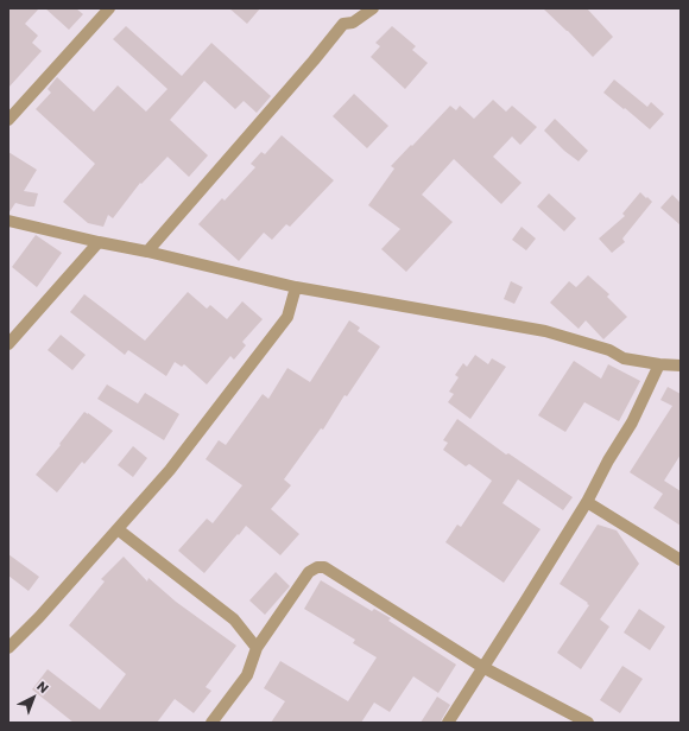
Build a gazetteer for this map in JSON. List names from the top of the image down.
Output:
{
  "north": "top right"
}
